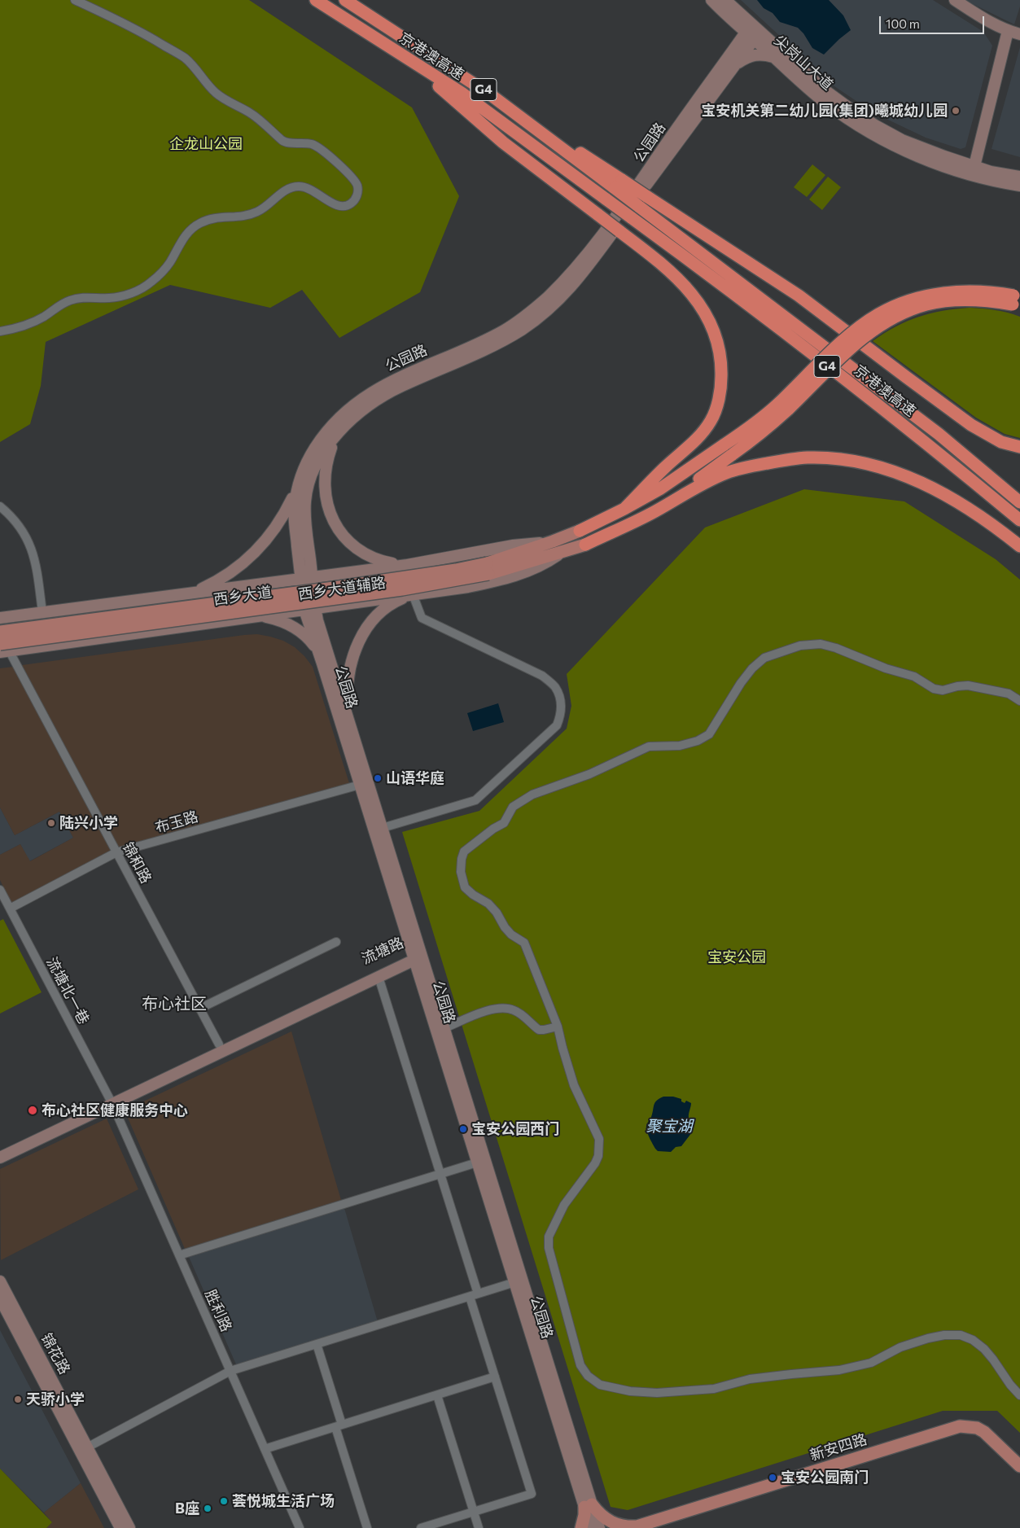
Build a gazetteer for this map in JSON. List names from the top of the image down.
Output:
{
  "streets": {
    "highway": ["京港澳高速", "G4"],
    "main road": [
      "尖岗山大道",
      "公园路",
      "西乡大道辅路",
      "西乡大道",
      "流塘路",
      "锦花路",
      "新安四路"
    ],
    "street": [
      "布玉路",
      "锦和路",
      "流塘北一巷",
      "胜利路"
    ]
  },
  "crossings": [
    ["尖岗山大道", "公园路"],
    ["公园路", "西乡大道辅路"],
    ["公园路", "布玉路"],
    ["公园路", "流塘路"],
    ["西乡大道辅路", "西乡大道"],
    ["西乡大道辅路", "锦和路"],
    ["西乡大道", "锦和路"],
    ["布玉路", "锦和路"],
    ["布玉路", "流塘北一巷"],
    ["锦和路", "流塘路"],
    ["流塘路", "流塘北一巷"],
    ["流塘路", "胜利路"],
    ["流塘北一巷", "胜利路"]
  ],
  "districts": ["布心社区"],
  "water": ["聚宝湖"],
  "parks": ["企龙山公园", "宝安公园"],
  "places": [
    "宝安机关第二幼儿园(集团)曦城幼儿园",
    "山语华庭",
    "陆兴小学",
    "布心社区健康服务中心",
    "宝安公园西门",
    "天骄小学",
    "宝安公园南门",
    "荟悦城生活广场",
    "B座"
  ],
  "scale_bar": "100 m"
}
